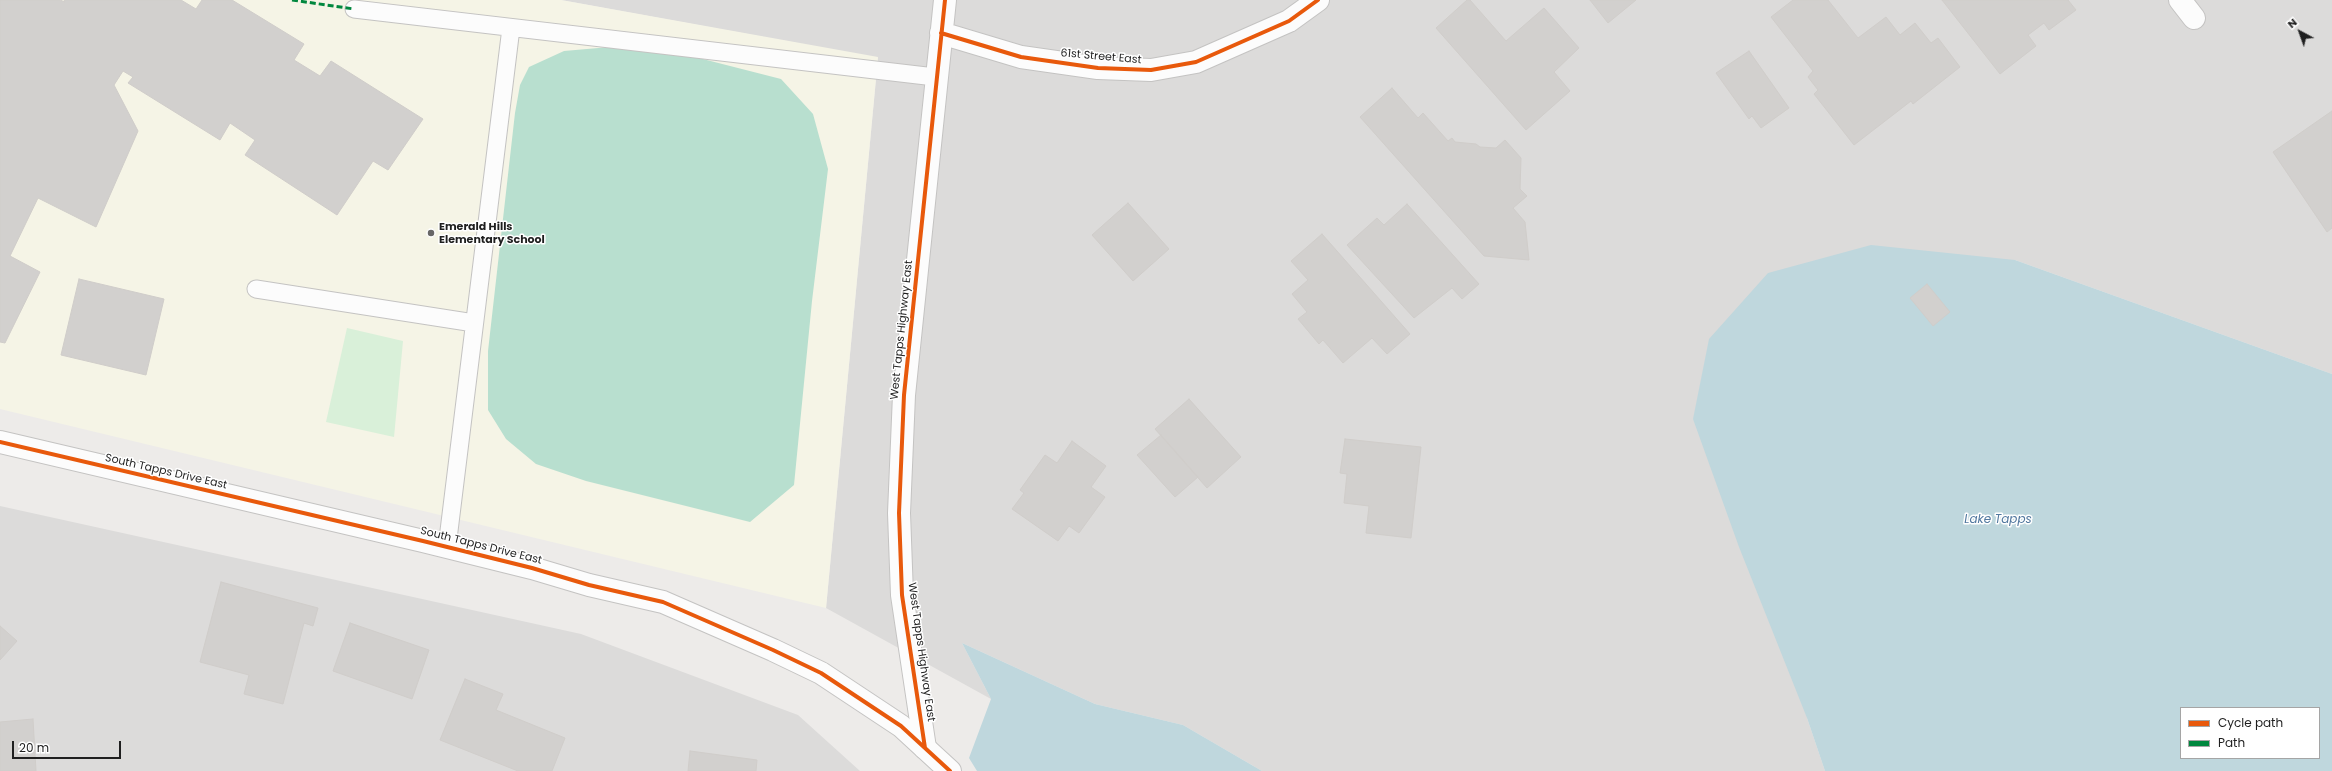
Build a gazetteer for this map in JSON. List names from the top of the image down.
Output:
{
  "streets": {
    "street": ["61st Street East", "West Tapps Highway East", "South Tapps Drive East"]
  },
  "crossings": [
    ["61st Street East", "West Tapps Highway East"],
    ["West Tapps Highway East", "South Tapps Drive East"]
  ],
  "water": ["Lake Tapps"],
  "places": ["Emerald Hills Elementary School"],
  "legend": ["Cycle path", "Path"],
  "scale_bar": "20 m",
  "north": "top left"
}
